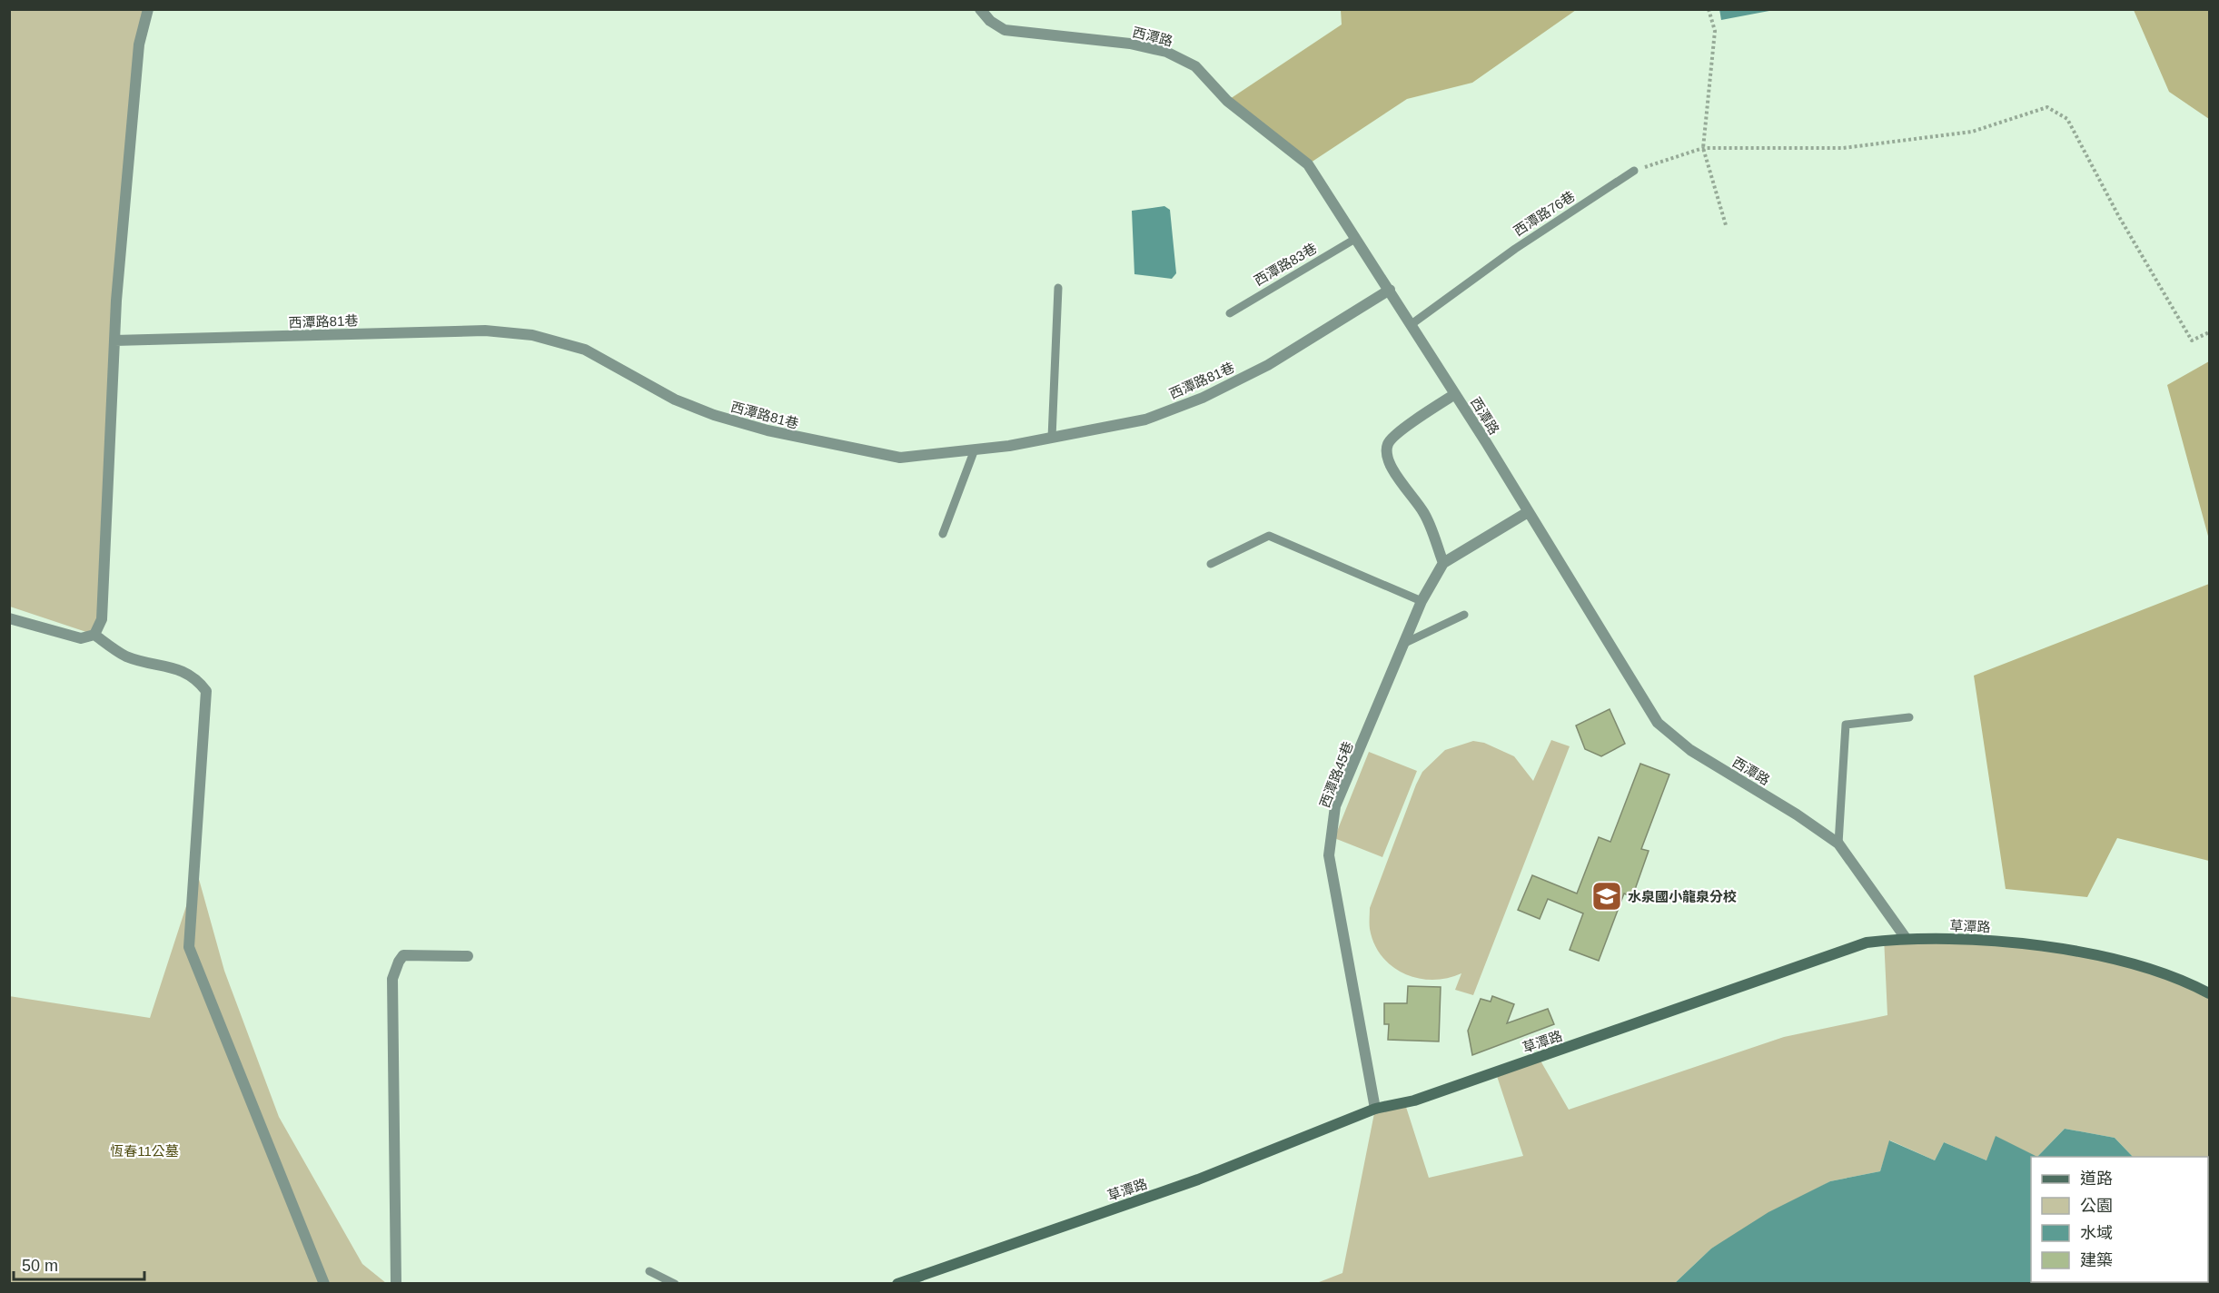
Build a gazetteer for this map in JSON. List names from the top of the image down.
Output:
{
  "streets": {
    "street": [
      "西潭路",
      "西潭路81巷",
      "西潭路45巷",
      "草潭路"
    ],
    "lane": ["西潭路76巷", "西潭路83巷"]
  },
  "crossings": [
    ["西潭路", "西潭路76巷"],
    ["西潭路", "西潭路83巷"],
    ["西潭路", "西潭路81巷"],
    ["西潭路", "西潭路45巷"],
    ["西潭路", "草潭路"],
    ["西潭路45巷", "草潭路"]
  ],
  "parks": ["恆春11公墓"],
  "places": {
    "school or university": ["水泉國小龍泉分校"]
  },
  "legend": [
    "道路",
    "公園",
    "水域",
    "建築"
  ],
  "scale_bar": "50 m"
}
